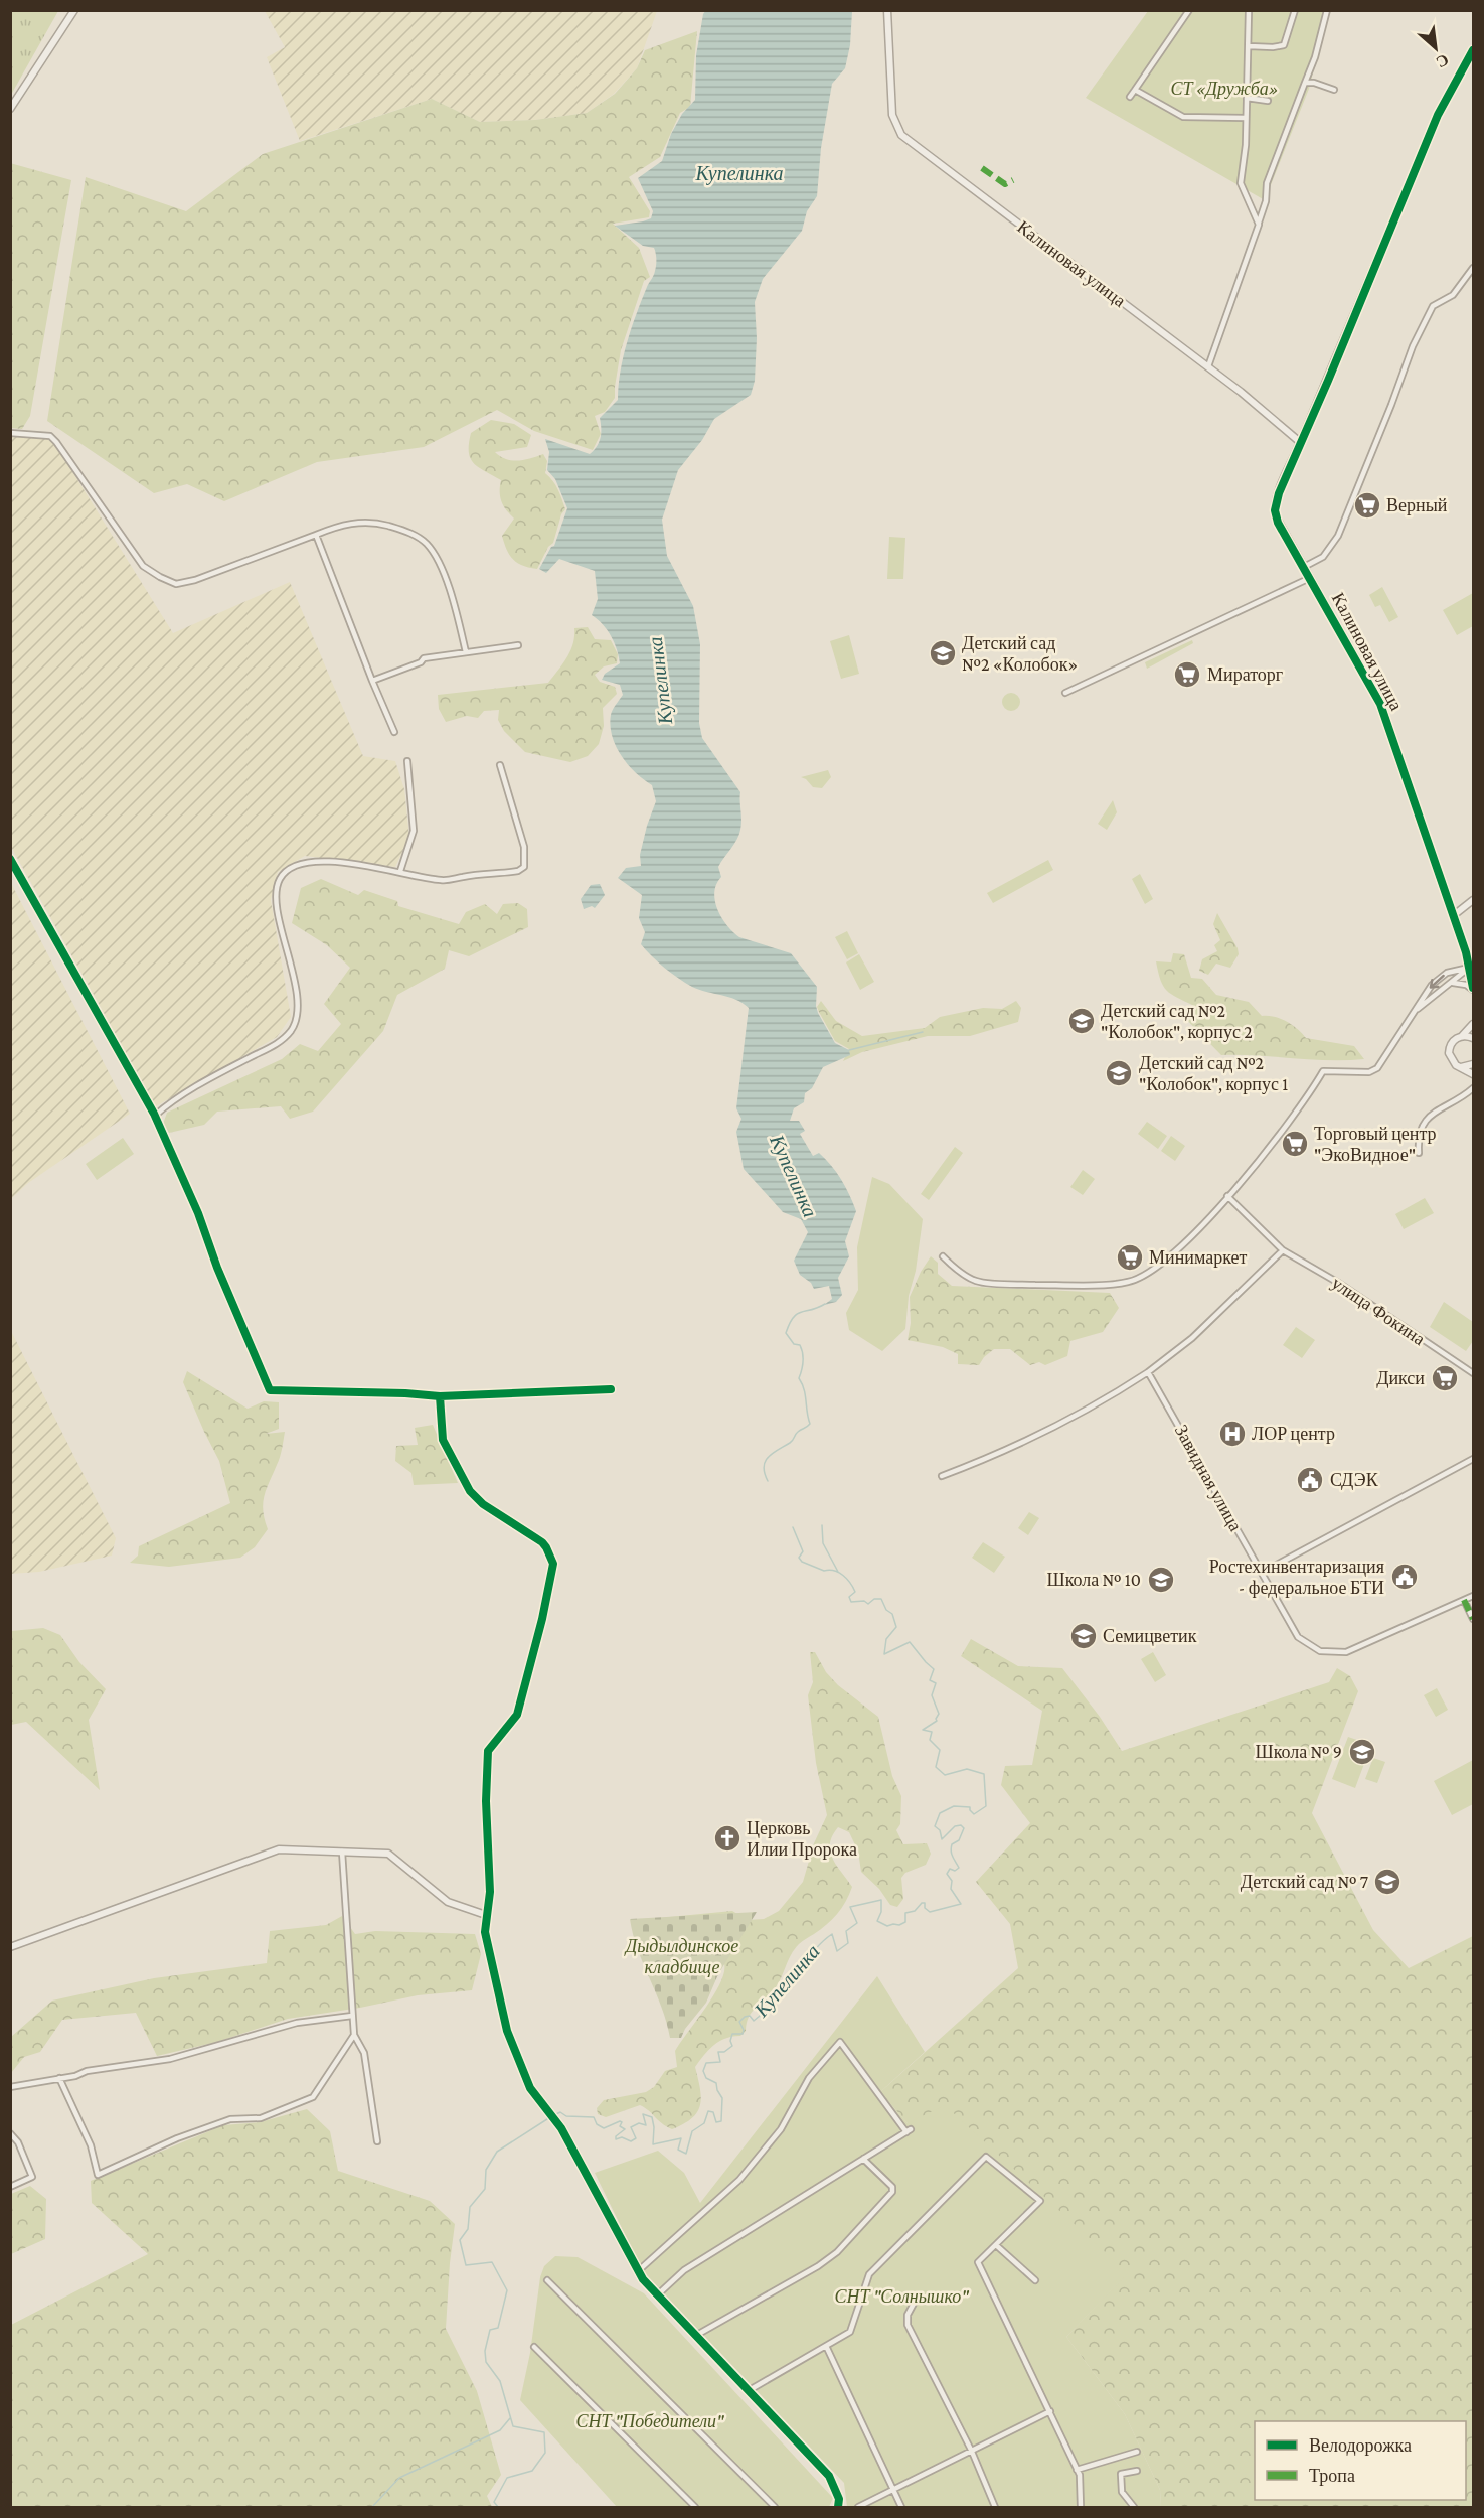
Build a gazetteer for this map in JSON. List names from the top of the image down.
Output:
{
  "streets": {
    "street": ["Калиновая улица", "улица Фокина", "Завидная улица"]
  },
  "water": ["Купелинка"],
  "parks": [
    "СТ «Дружба»",
    "Дыдылдинское кладбище",
    "СНТ \"Солнышко\"",
    "СНТ \"Победители\""
  ],
  "places": {
    "supermarket": [
      "Верный",
      "Мираторг",
      "Торговый центр \"ЭкоВидное\"",
      "Минимаркет",
      "Дикси"
    ],
    "school or university": [
      "Детский сад №2 «Колобок»",
      "Детский сад №2 \"Колобок\", корпус 2",
      "Детский сад №2 \"Колобок\", корпус 1",
      "Школа № 10",
      "Семицветик",
      "Школа № 9",
      "Детский сад № 7"
    ],
    "hospital": ["ЛОР центр"],
    "public building": ["СДЭК", "Ростехинвентаризация - федеральное БТИ"],
    "church": ["Церковь Илии Пророка"]
  },
  "legend": ["Велодорожка", "Тропа"],
  "north": "bottom right"
}
